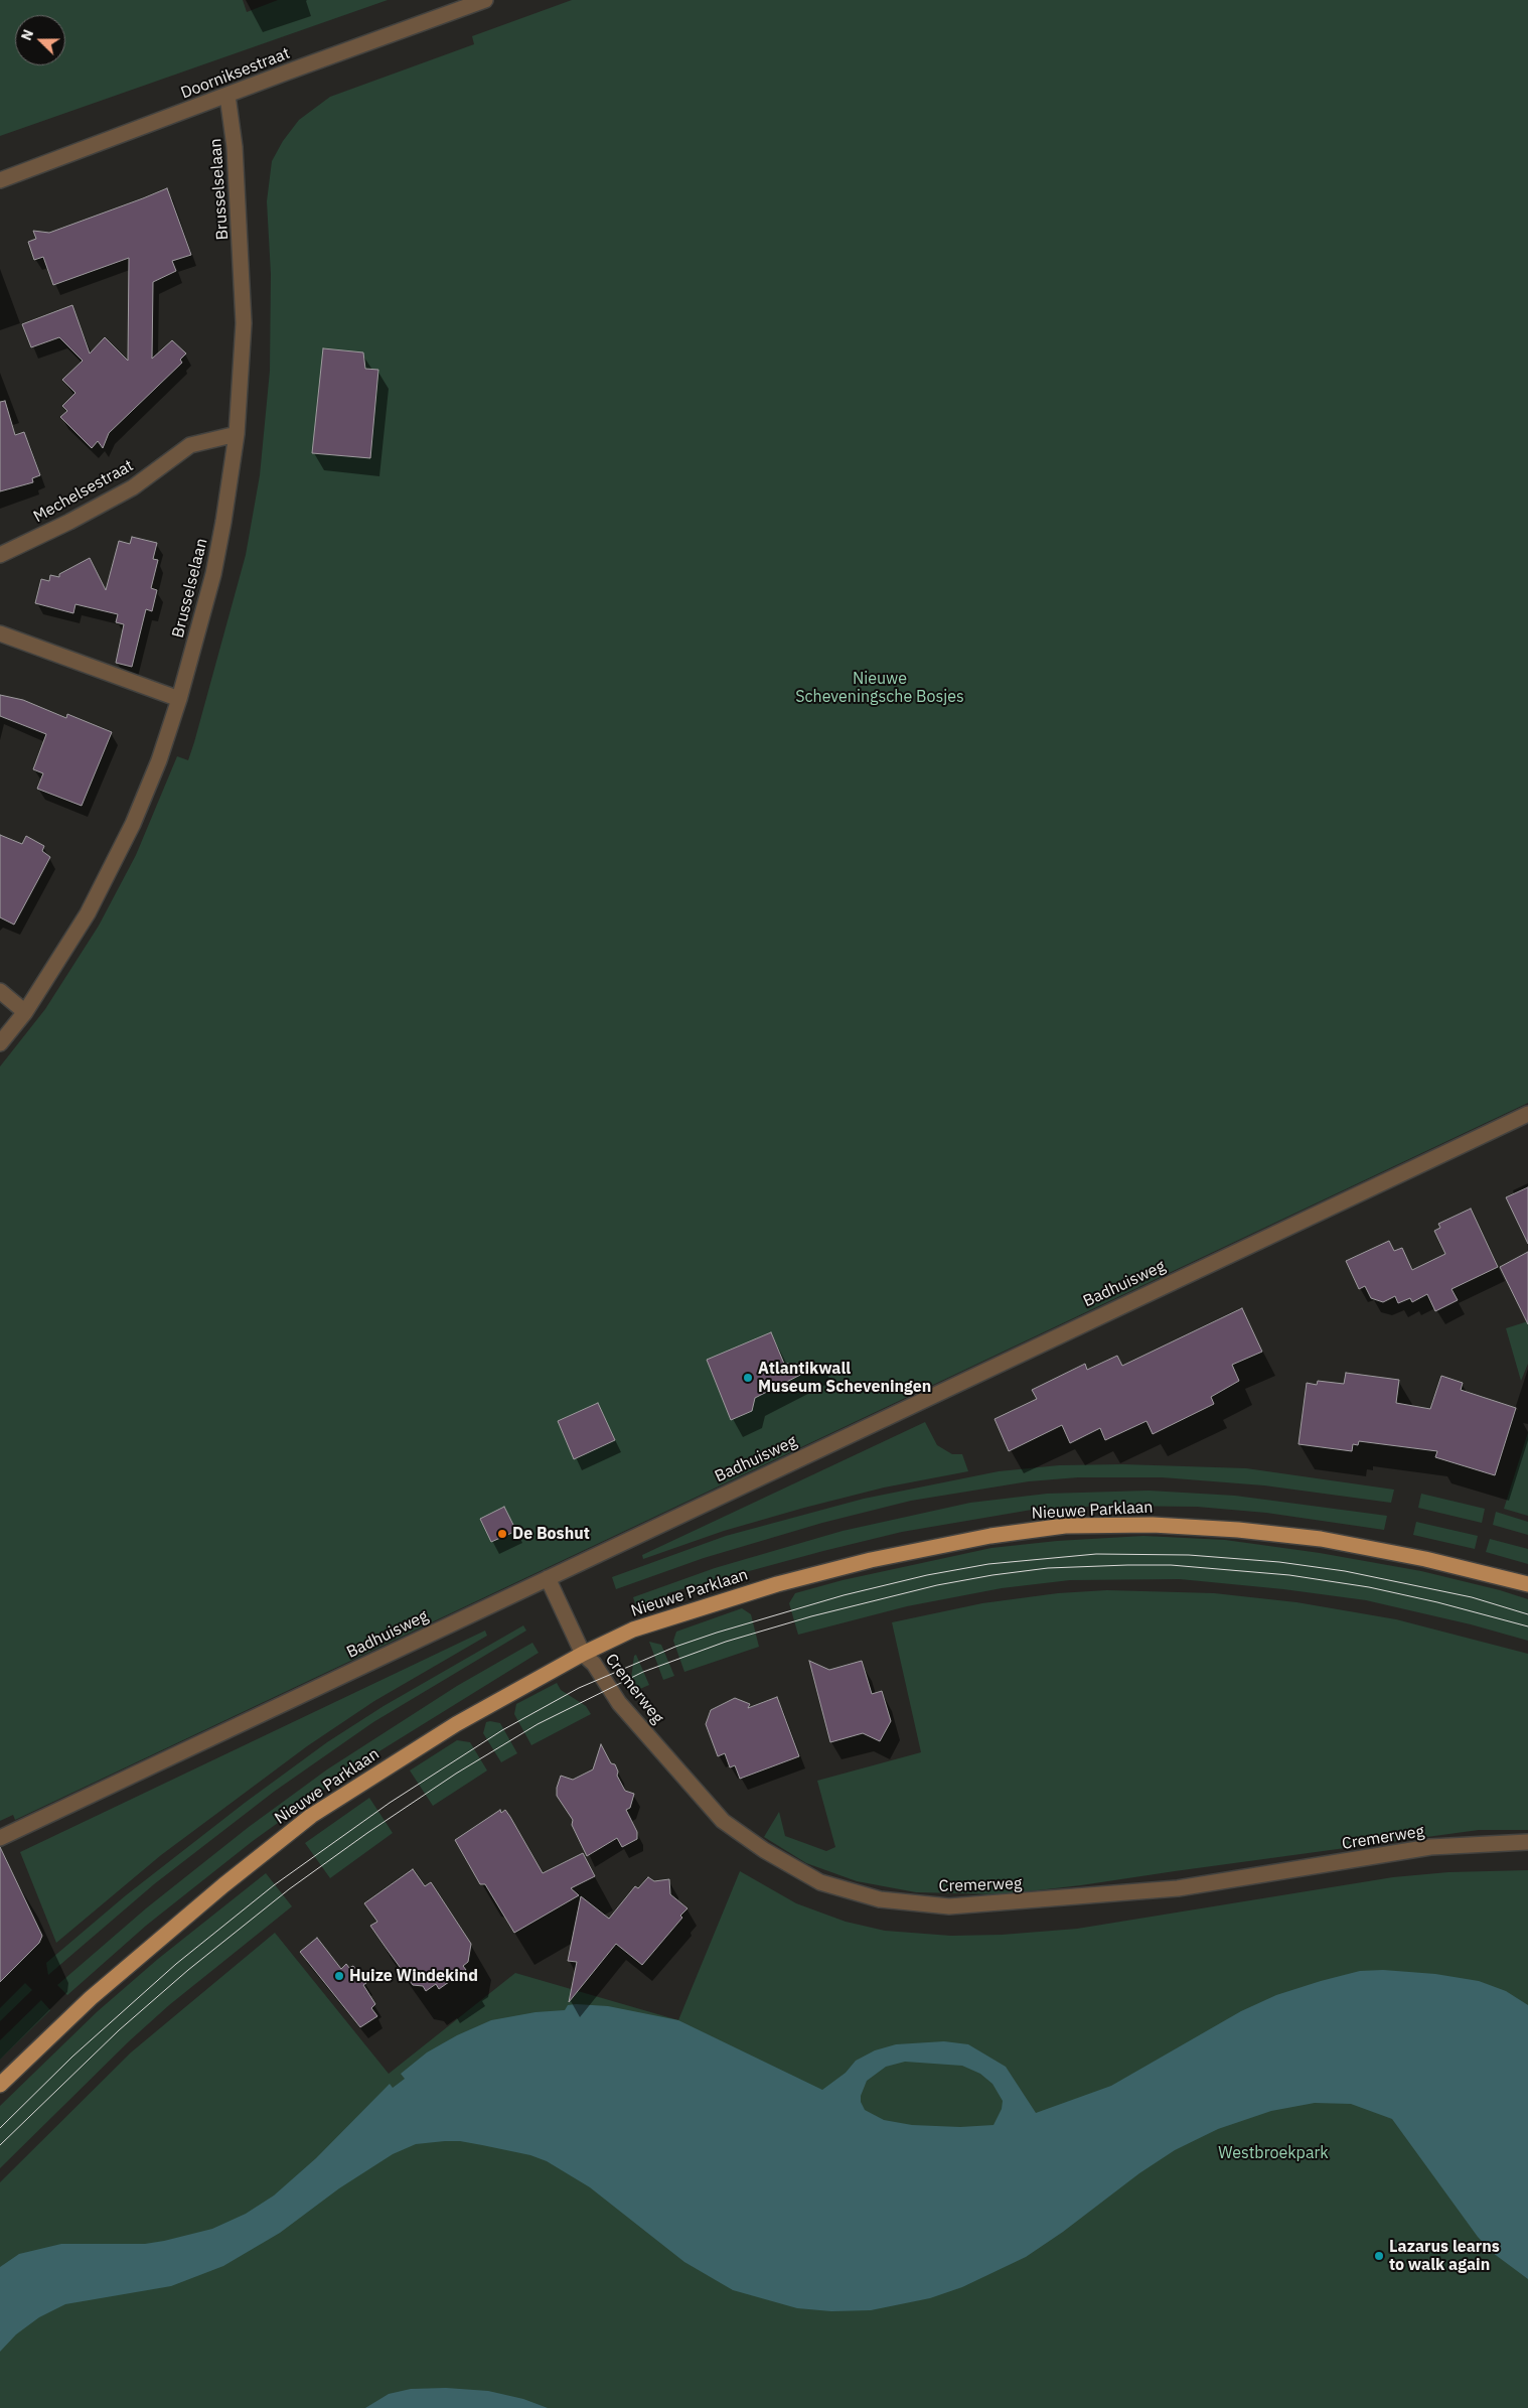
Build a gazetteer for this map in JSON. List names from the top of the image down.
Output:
{
  "streets": {
    "main road": ["Nieuwe Parklaan"],
    "street": [
      "Doorniksestraat",
      "Brusselselaan",
      "Mechelsestraat",
      "Badhuisweg",
      "Cremerweg"
    ]
  },
  "crossings": [
    ["Doorniksestraat", "Brusselselaan"],
    ["Brusselselaan", "Mechelsestraat"],
    ["Badhuisweg", "Cremerweg"],
    ["Nieuwe Parklaan", "Cremerweg"]
  ],
  "parks": ["Nieuwe Scheveningsche Bosjes", "Westbroekpark"],
  "places": [
    "Atlantikwall Museum Scheveningen",
    "De Boshut",
    "Huize Windekind",
    "Lazarus learns to walk again"
  ],
  "north": "left"
}
